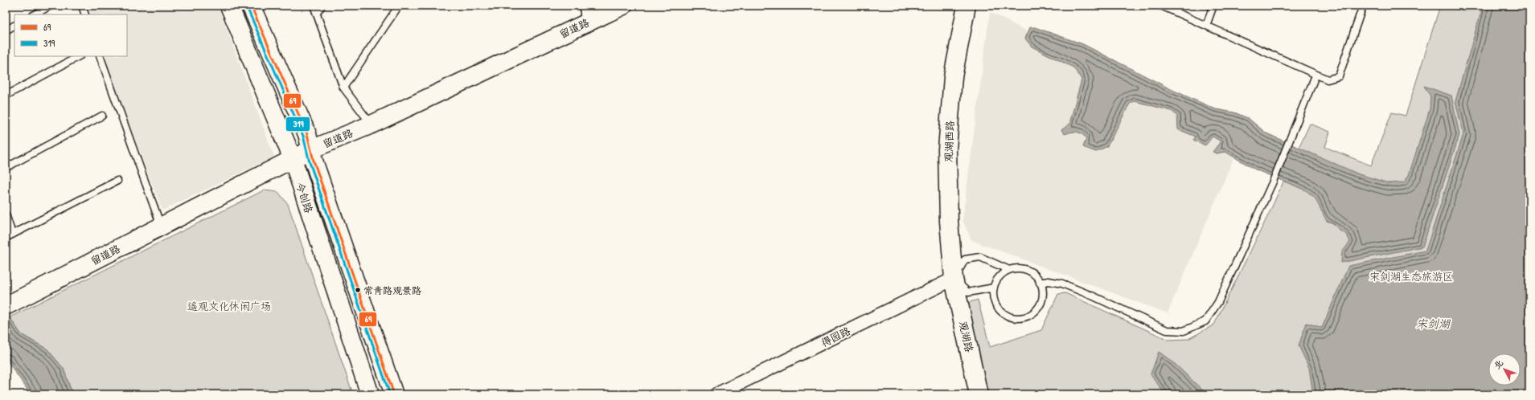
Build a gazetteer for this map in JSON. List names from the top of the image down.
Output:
{
  "streets": {
    "street": [
      "留道路",
      "观湖西路",
      "今创路",
      "得园路",
      "观湖路"
    ]
  },
  "crossings": [
    ["留道路", "今创路"],
    ["观湖西路", "得园路"],
    ["观湖西路", "观湖路"],
    ["得园路", "观湖路"]
  ],
  "water": ["宋剑湖"],
  "parks": ["宋剑湖生态旅游区", "遥观文化休闲广场"],
  "places": ["常青路观景路"],
  "lines": ["transit line 69", "transit line 319"],
  "legend": ["69", "319"],
  "north": "top left"
}
